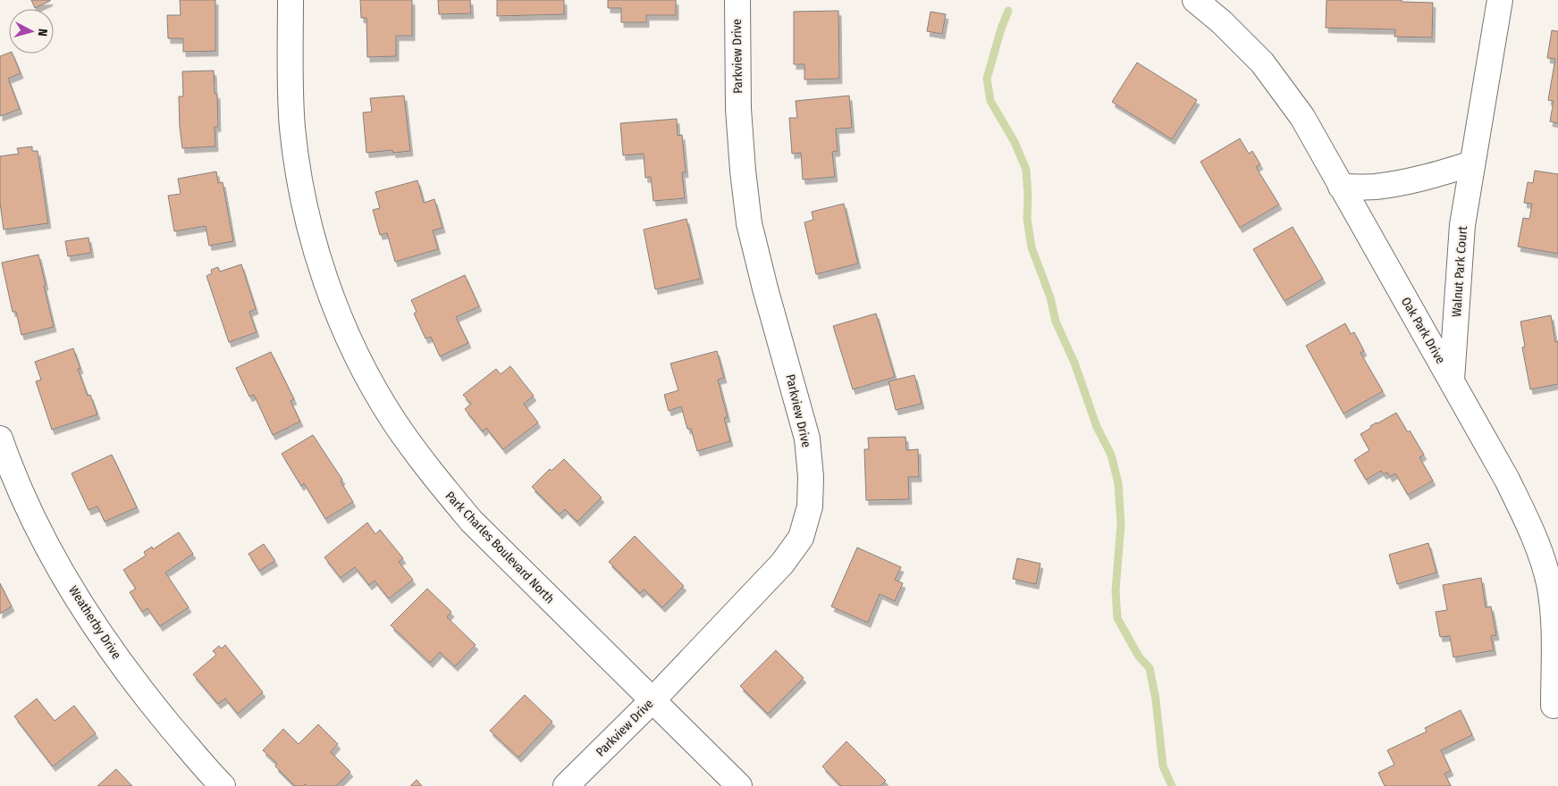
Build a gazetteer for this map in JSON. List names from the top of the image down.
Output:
{
  "streets": {
    "street": [
      "Parkview Drive",
      "Walnut Park Court",
      "Oak Park Drive",
      "Park Charles Boulevard North",
      "Weatherby Drive"
    ]
  },
  "crossings": [
    ["Parkview Drive", "Park Charles Boulevard North"],
    ["Walnut Park Court", "Oak Park Drive"]
  ],
  "north": "right"
}
